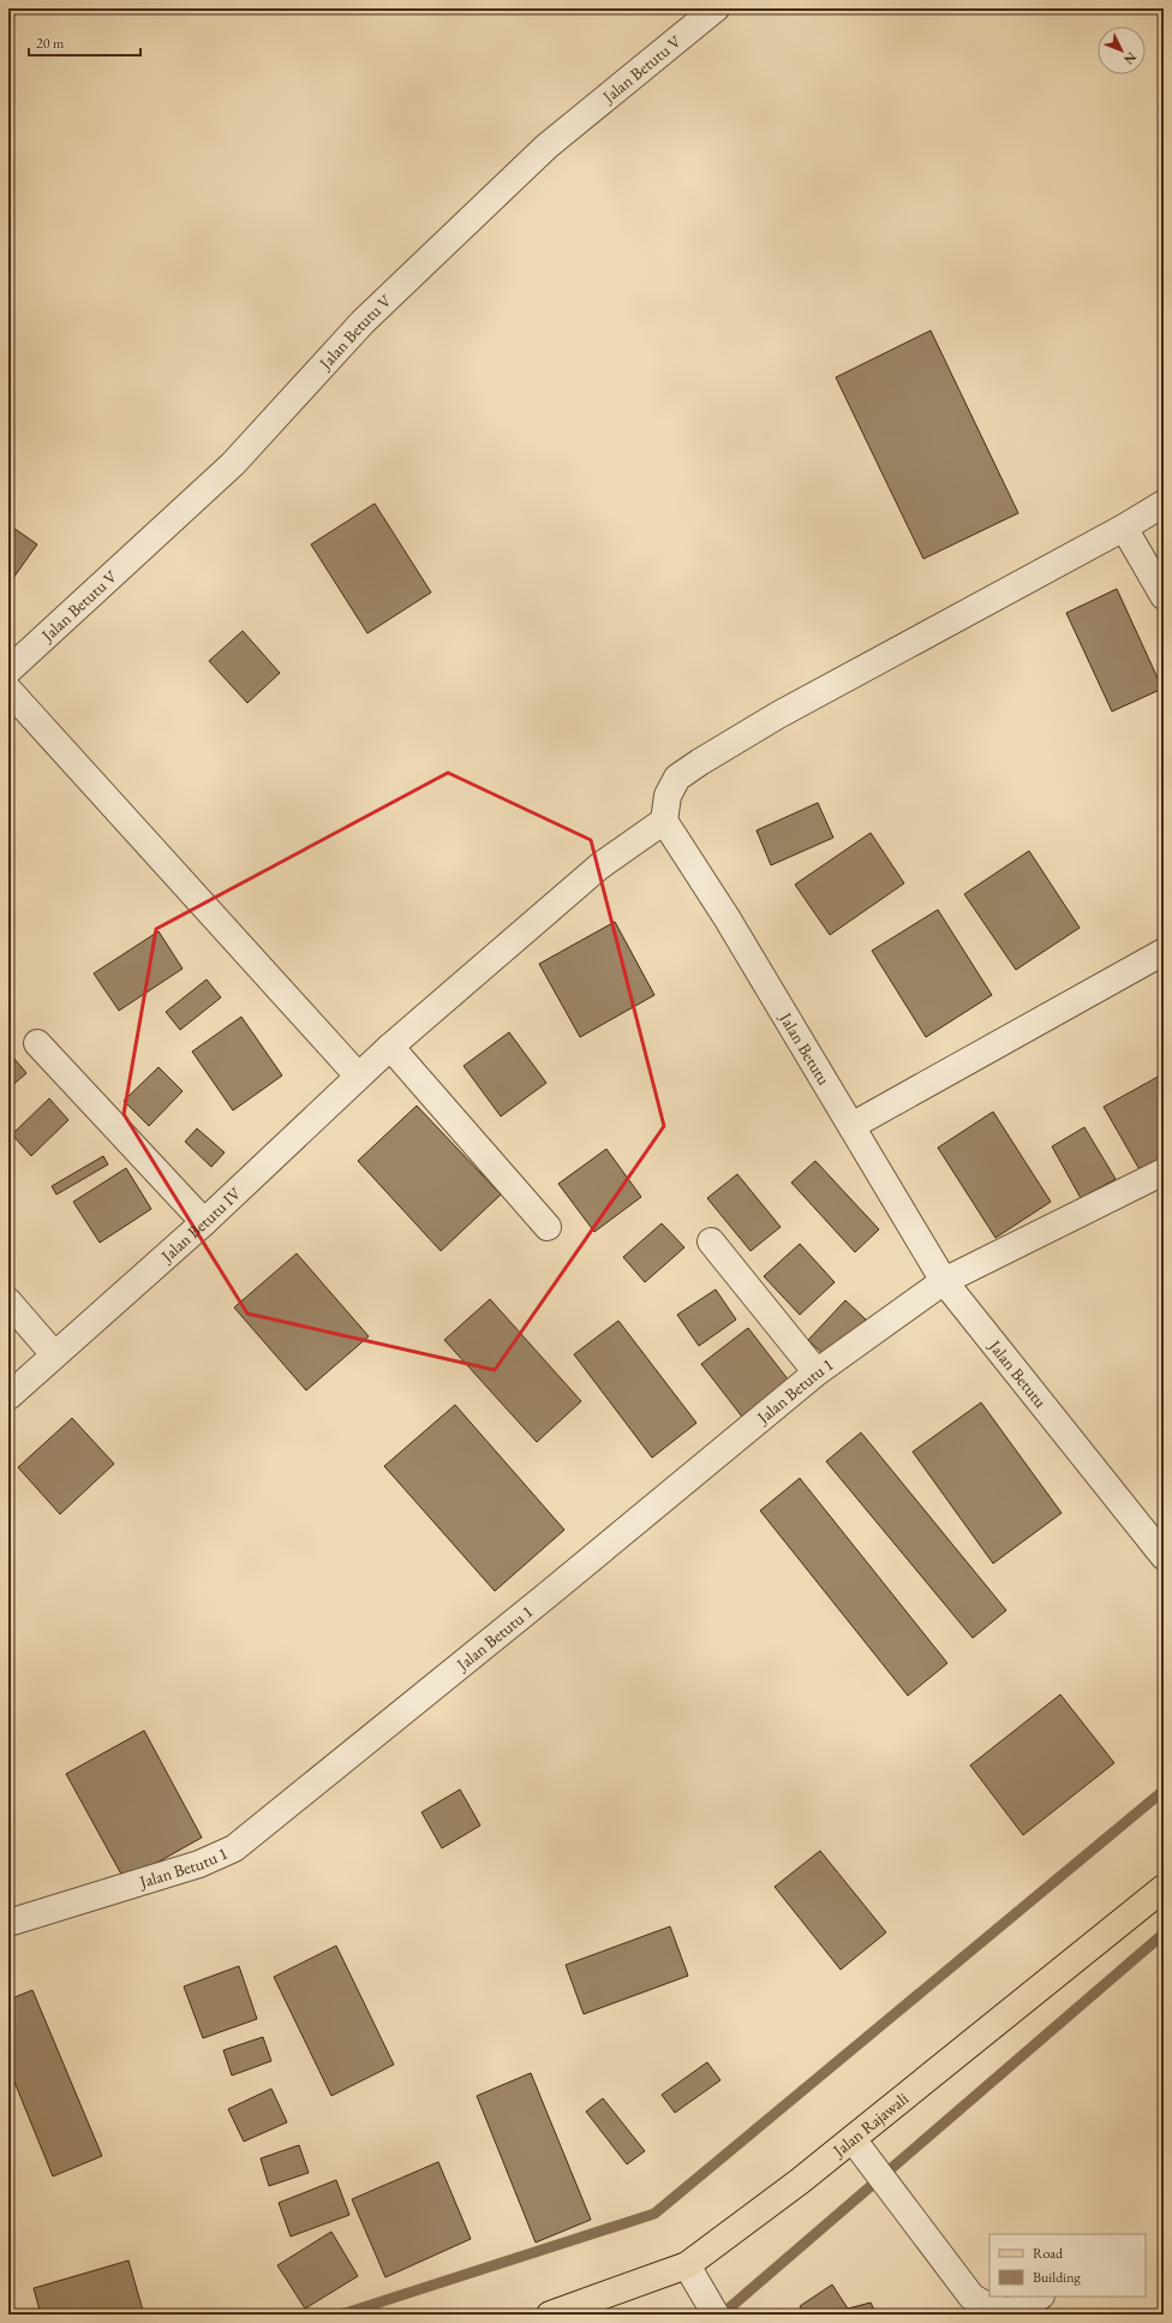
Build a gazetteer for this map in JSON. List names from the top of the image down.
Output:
{
  "streets": {
    "main road": ["Jalan Rajawali"],
    "street": [
      "Jalan Betutu V",
      "Jalan Betutu",
      "Jalan Betutu IV",
      "Jalan Betutu 1"
    ]
  },
  "crossings": [
    ["Jalan Betutu", "Jalan Betutu 1"]
  ],
  "legend": ["Road", "Building"],
  "scale_bar": "20 m",
  "north": "bottom right"
}
